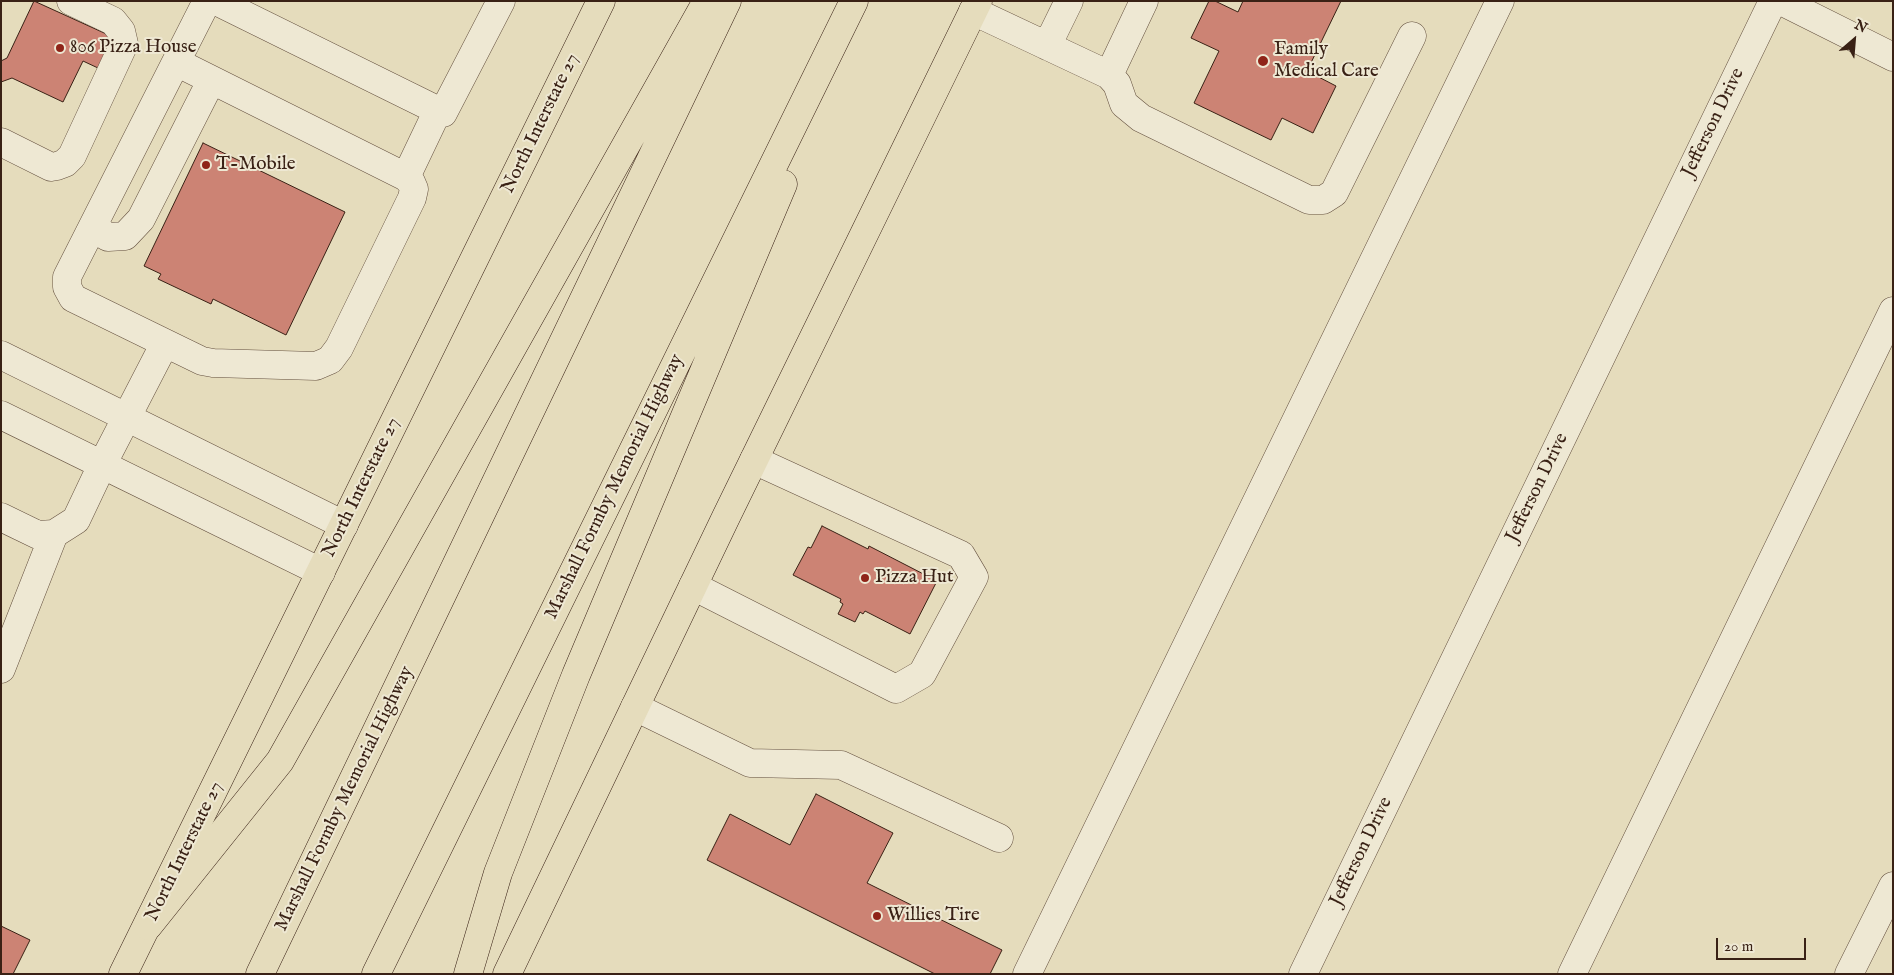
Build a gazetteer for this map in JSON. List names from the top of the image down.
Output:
{
  "streets": {
    "main road": ["North Interstate 27", "Marshall Formby Memorial Highway"],
    "street": ["Jefferson Drive"]
  },
  "places": [
    "806 Pizza House",
    "Family Medical Care",
    "T-Mobile",
    "Pizza Hut",
    "Willies Tire"
  ],
  "scale_bar": "20 m",
  "north": "top right"
}
